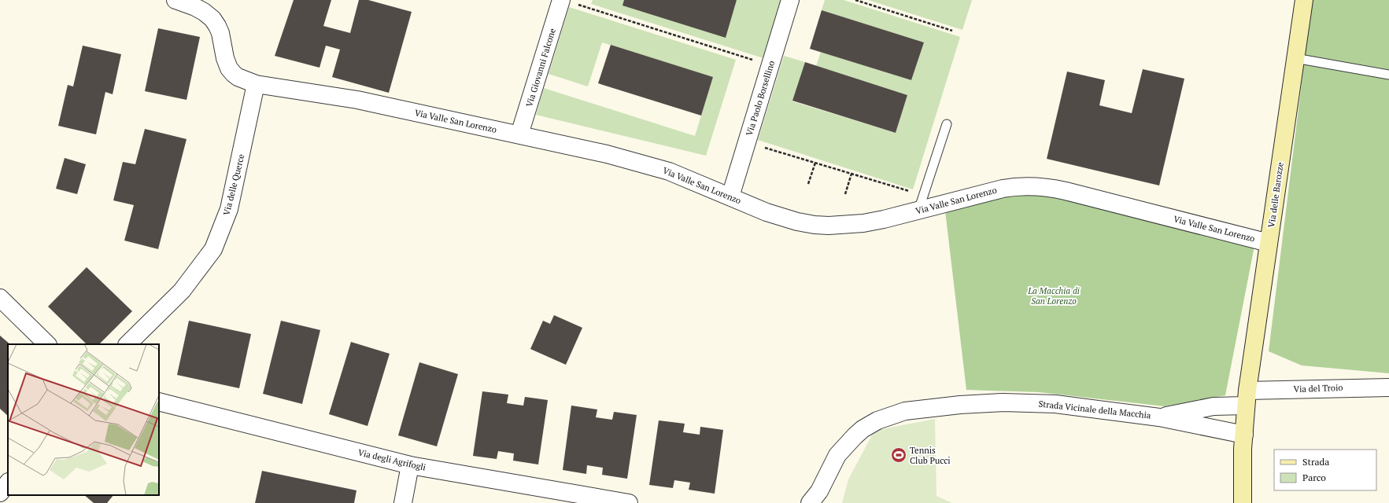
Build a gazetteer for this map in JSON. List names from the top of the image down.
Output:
{
  "streets": {
    "main road": ["Via delle Barozze"],
    "street": [
      "Via Giovanni Falcone",
      "Via Paolo Borsellino",
      "Via Valle San Lorenzo",
      "Via delle Querce",
      "Via del Troio",
      "Strada Vicinale della Macchia",
      "Via degli Agrifogli"
    ]
  },
  "crossings": [
    ["Via Giovanni Falcone", "Via Valle San Lorenzo"],
    ["Via Paolo Borsellino", "Via Valle San Lorenzo"],
    ["Via Valle San Lorenzo", "Via delle Querce"],
    ["Via Valle San Lorenzo", "Via delle Barozze"],
    ["Via delle Barozze", "Via del Troio"],
    ["Via delle Barozze", "Strada Vicinale della Macchia"],
    ["Via del Troio", "Strada Vicinale della Macchia"]
  ],
  "parks": ["La Macchia di San Lorenzo"],
  "places": {
    "sports": ["Tennis Club Pucci"]
  },
  "legend": ["Strada", "Parco"]
}
